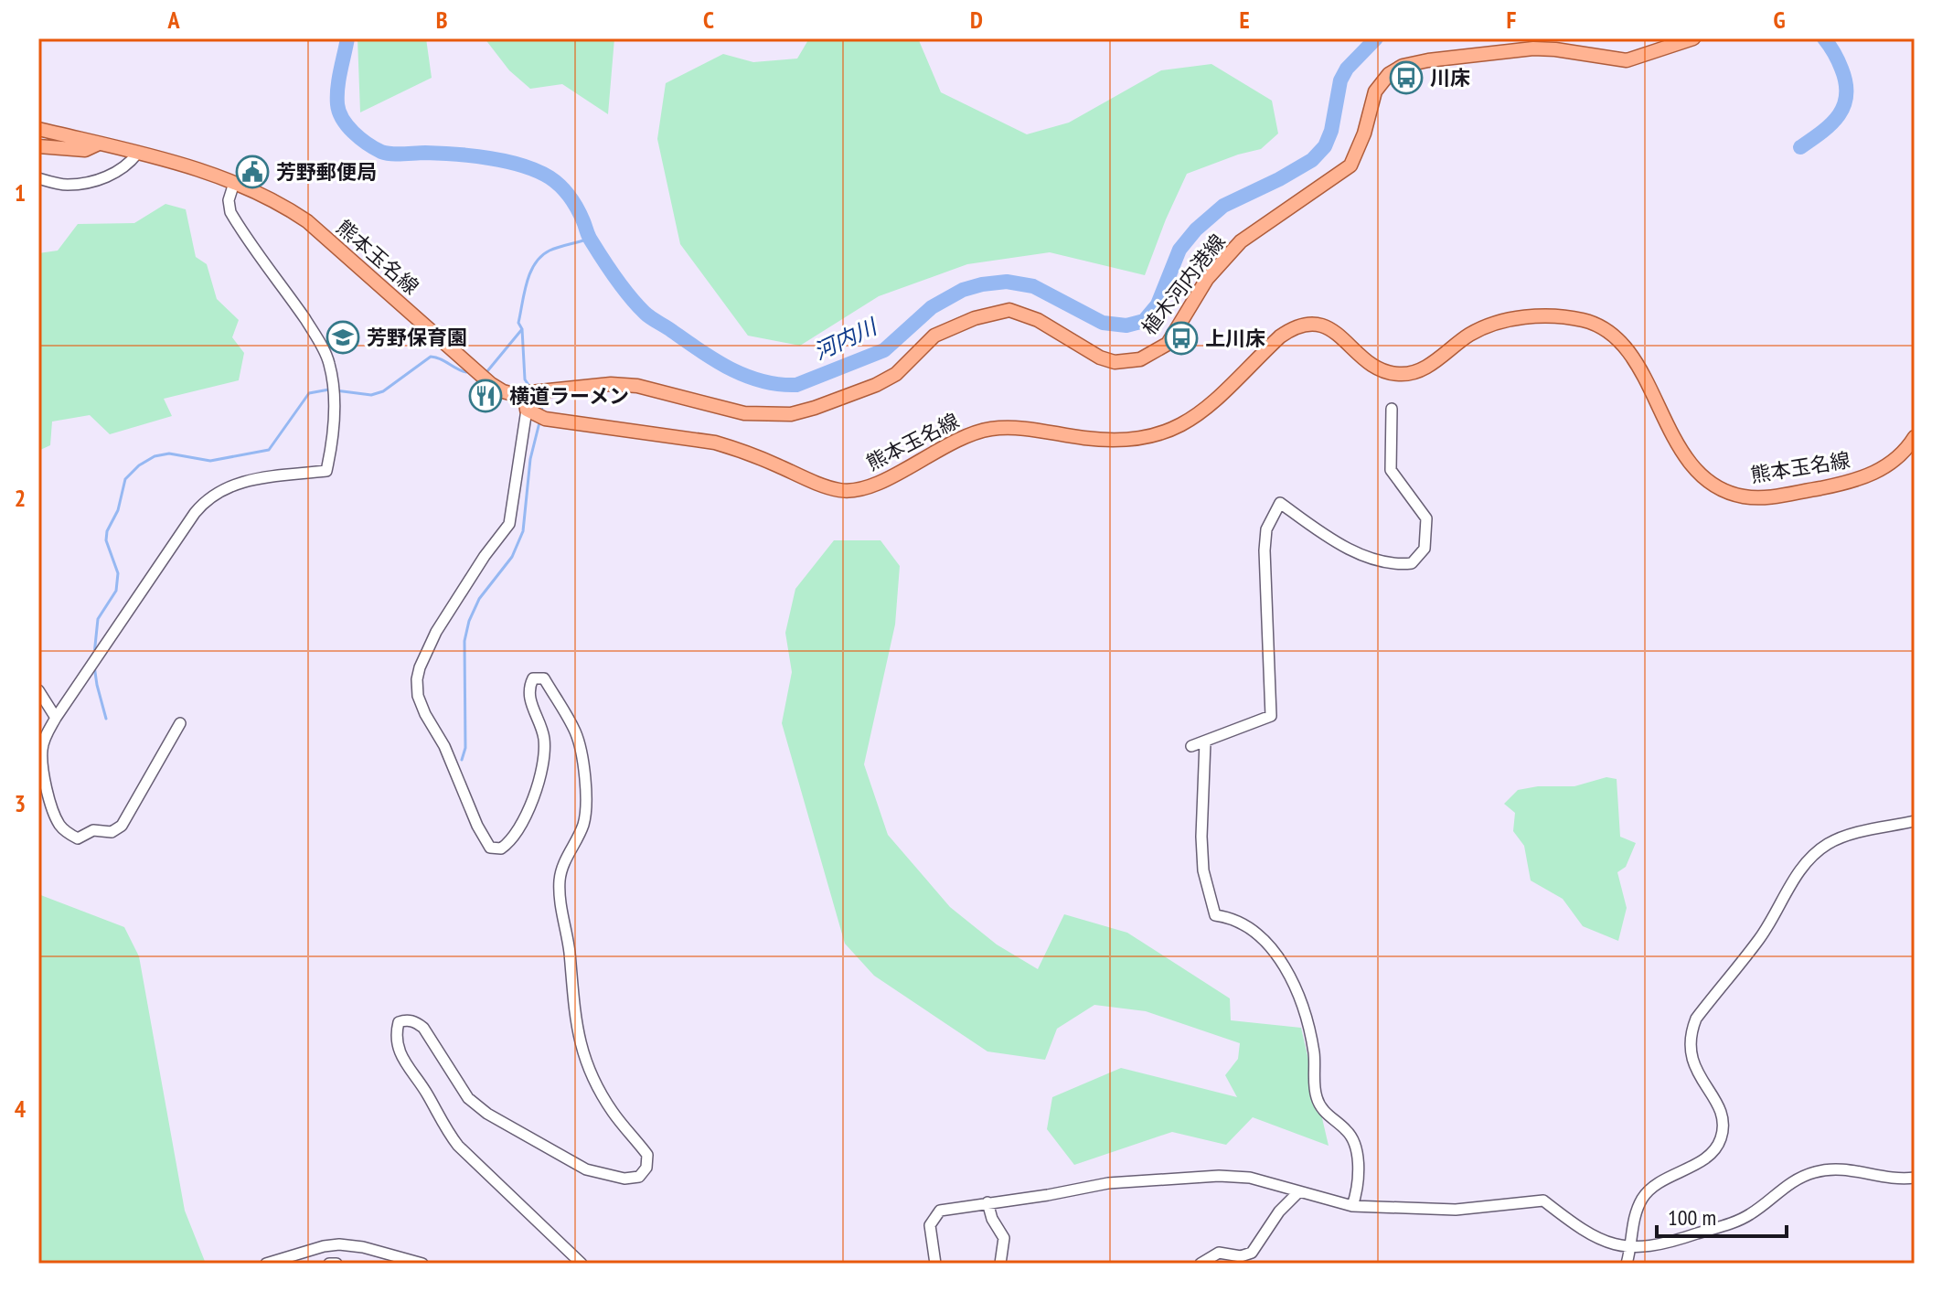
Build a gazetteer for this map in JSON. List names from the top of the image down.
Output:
{
  "streets": {
    "main road": ["熊本玉名線", "植木河内港線"]
  },
  "crossings": [
    ["熊本玉名線", "植木河内港線"]
  ],
  "water": ["河内川"],
  "places": {
    "bus stop": ["川床", "上川床"],
    "public building": ["芳野郵便局"],
    "school or university": ["芳野保育園"],
    "restaurant": ["横道ラーメン"]
  },
  "scale_bar": "100 m",
  "grid": {
    "columns": [
      "A",
      "B",
      "C",
      "D",
      "E",
      "F",
      "G"
    ],
    "rows": [
      "1",
      "2",
      "3",
      "4"
    ]
  }
}
